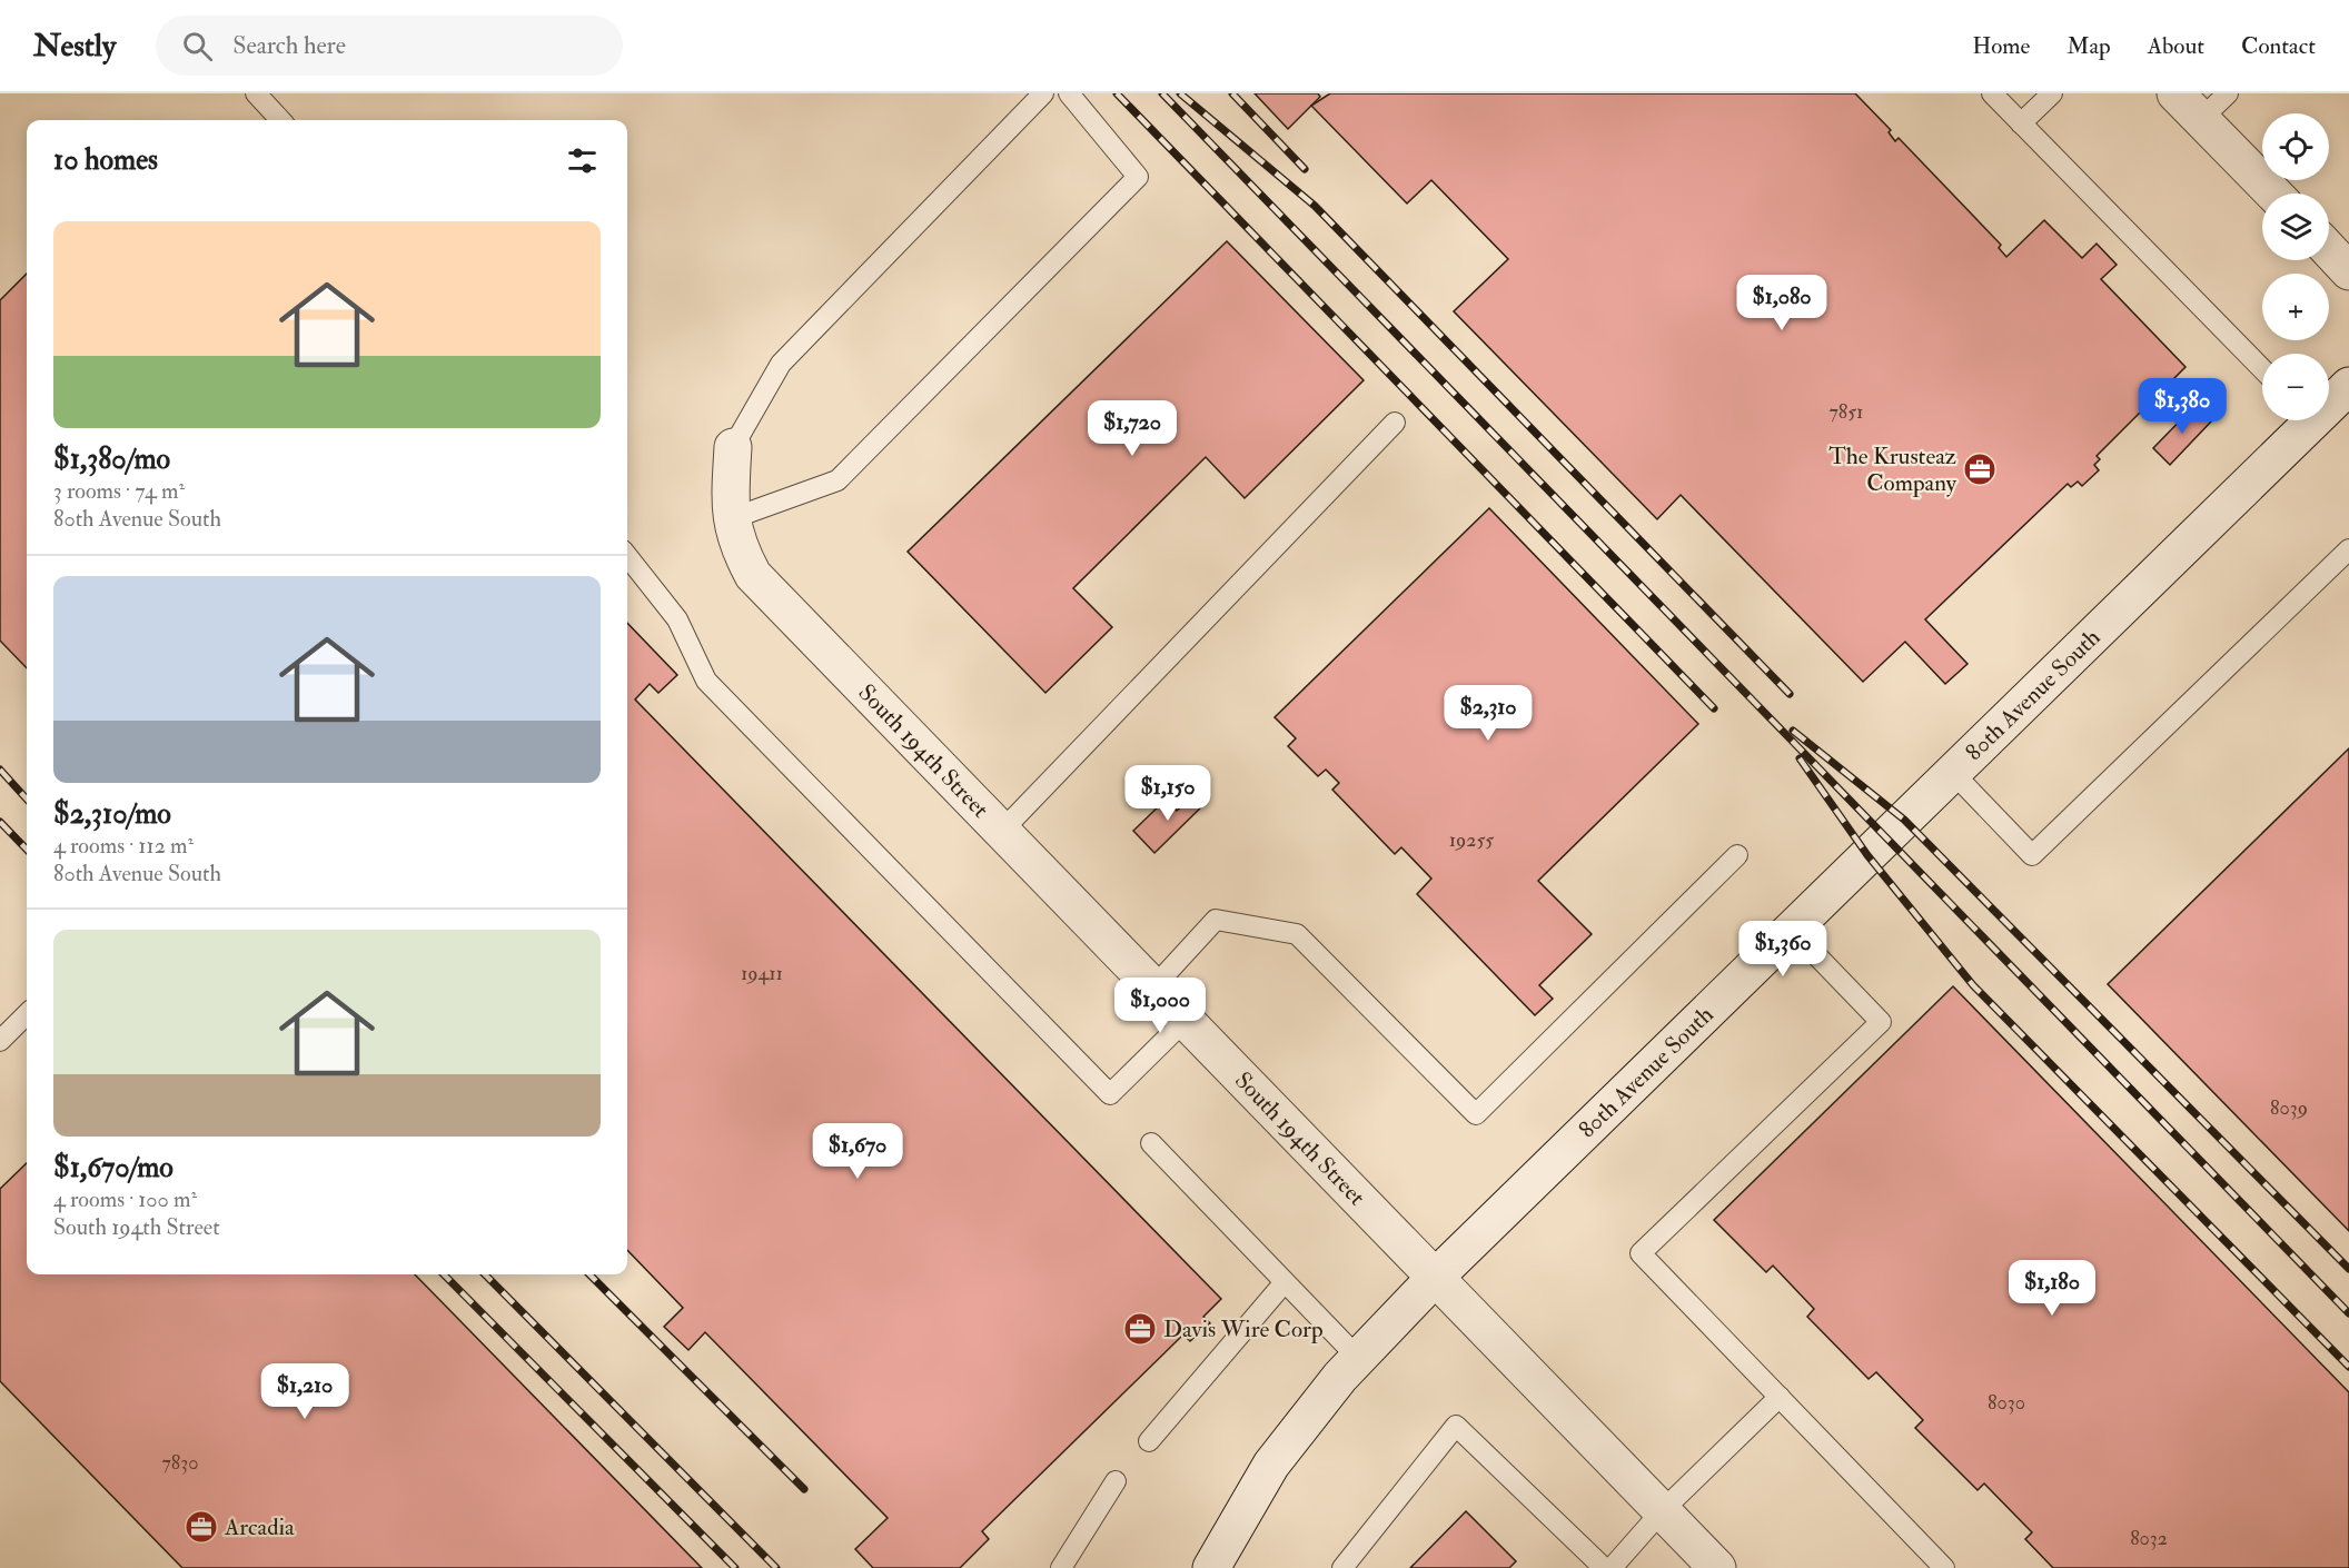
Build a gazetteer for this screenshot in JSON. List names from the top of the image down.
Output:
{
  "streets": {
    "street": ["80th Avenue South", "South 194th Street"]
  },
  "crossings": [
    ["80th Avenue South", "South 194th Street"]
  ],
  "places": {
    "office": ["The Krusteaz Company", "Davis Wire Corp", "Arcadia"]
  },
  "house_numbers": [
    "7851",
    "19255",
    "19411",
    "8039",
    "8030",
    "7830",
    "8032"
  ],
  "page": {
    "header": "Nestly",
    "search": "Search here",
    "nav": [
      "Home",
      "Map",
      "About",
      "Contact"
    ],
    "map_buttons": ["+", "−"],
    "heading": "10 homes",
    "list": [
      {
        "name": "$1,380/mo",
        "note": "3 rooms · 74 m² · 80th Avenue South"
      },
      {
        "name": "$2,310/mo",
        "note": "4 rooms · 112 m² · 80th Avenue South"
      },
      {
        "name": "$1,670/mo",
        "note": "4 rooms · 100 m² · South 194th Street"
      }
    ],
    "price": [
      "$1,080",
      "$1,380",
      "$1,720",
      "$2,310",
      "$1,150",
      "$1,360",
      "$1,000",
      "$1,670",
      "$1,180",
      "$1,210"
    ]
  }
}
